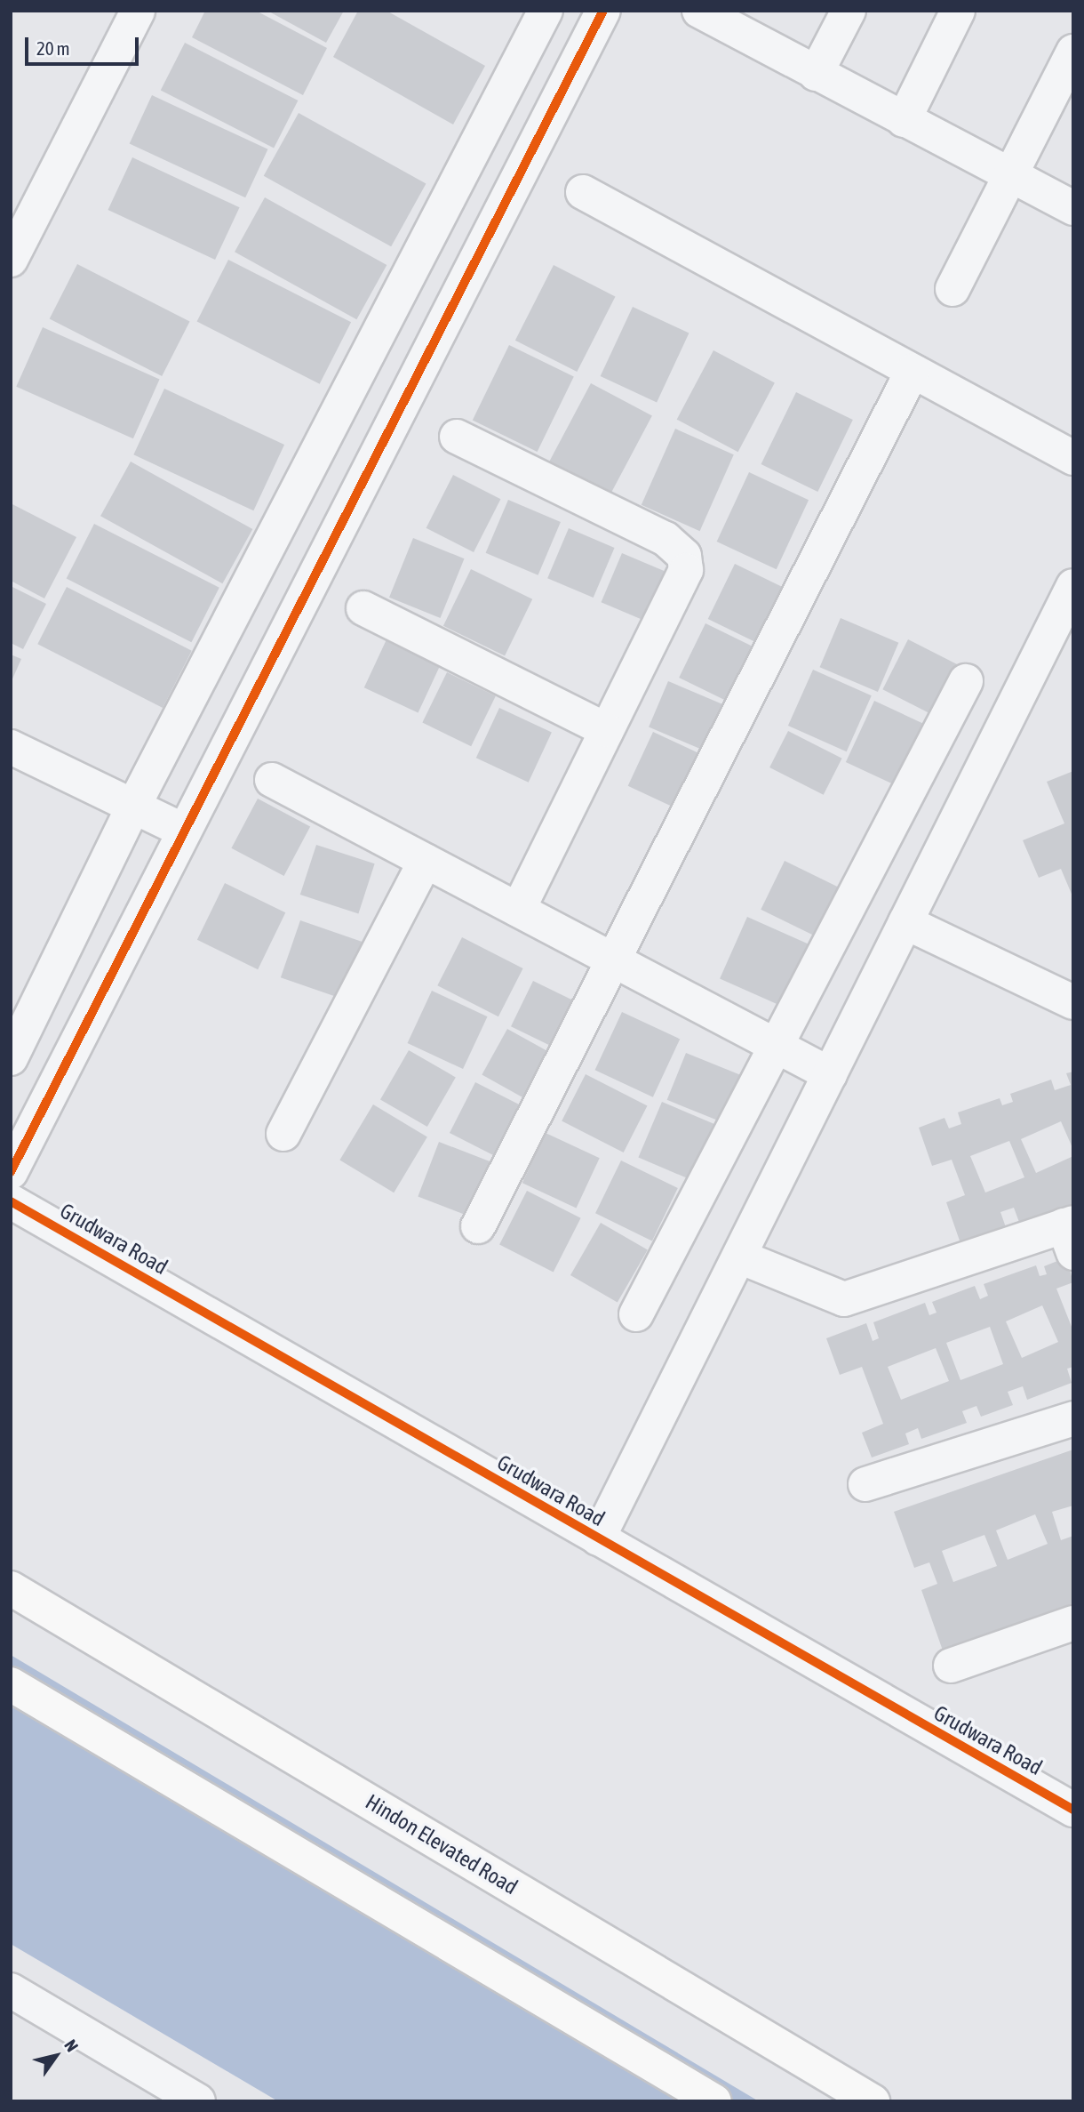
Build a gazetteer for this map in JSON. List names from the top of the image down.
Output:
{
  "streets": {
    "highway": ["Hindon Elevated Road"],
    "street": ["Grudwara Road"]
  },
  "scale_bar": "20 m",
  "north": "top right"
}
